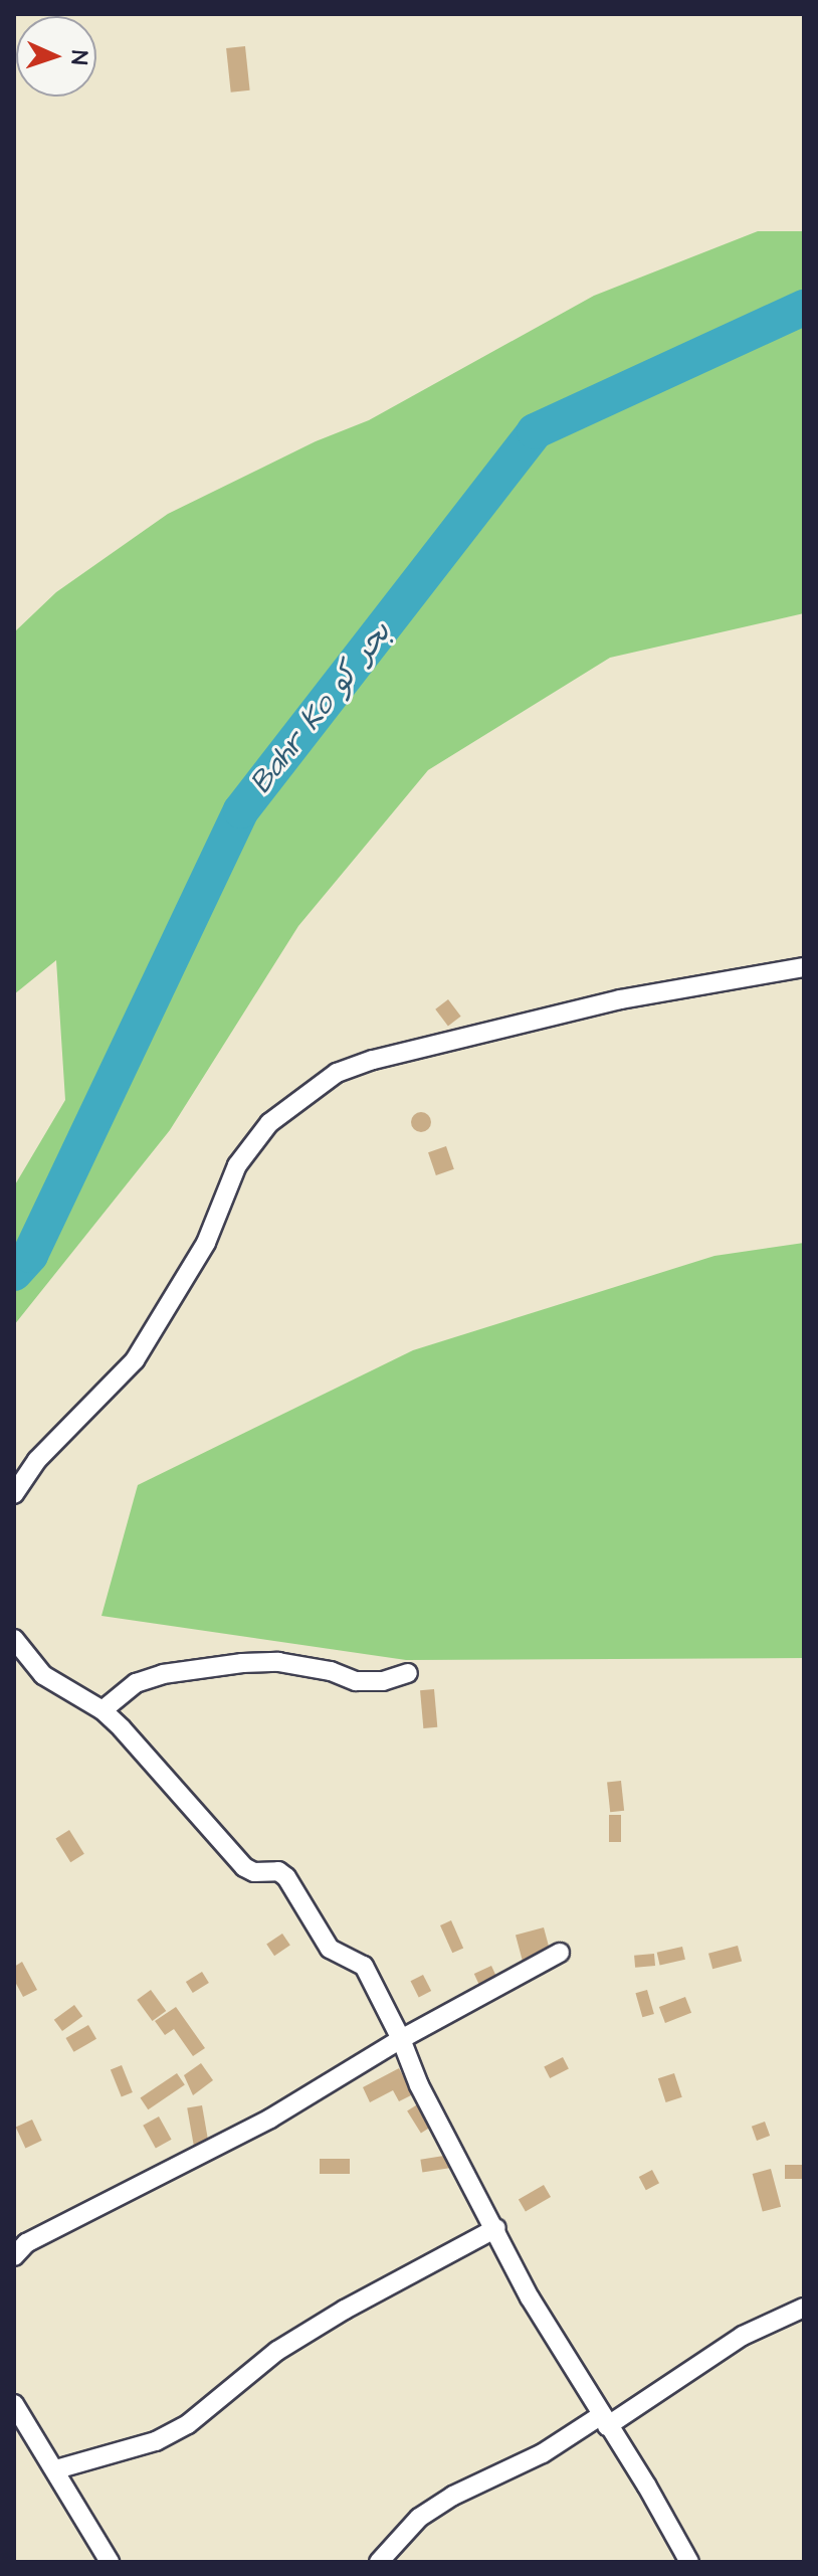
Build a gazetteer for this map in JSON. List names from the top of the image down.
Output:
{
  "water": ["Bahr Ko بحر كو"],
  "north": "right"
}
